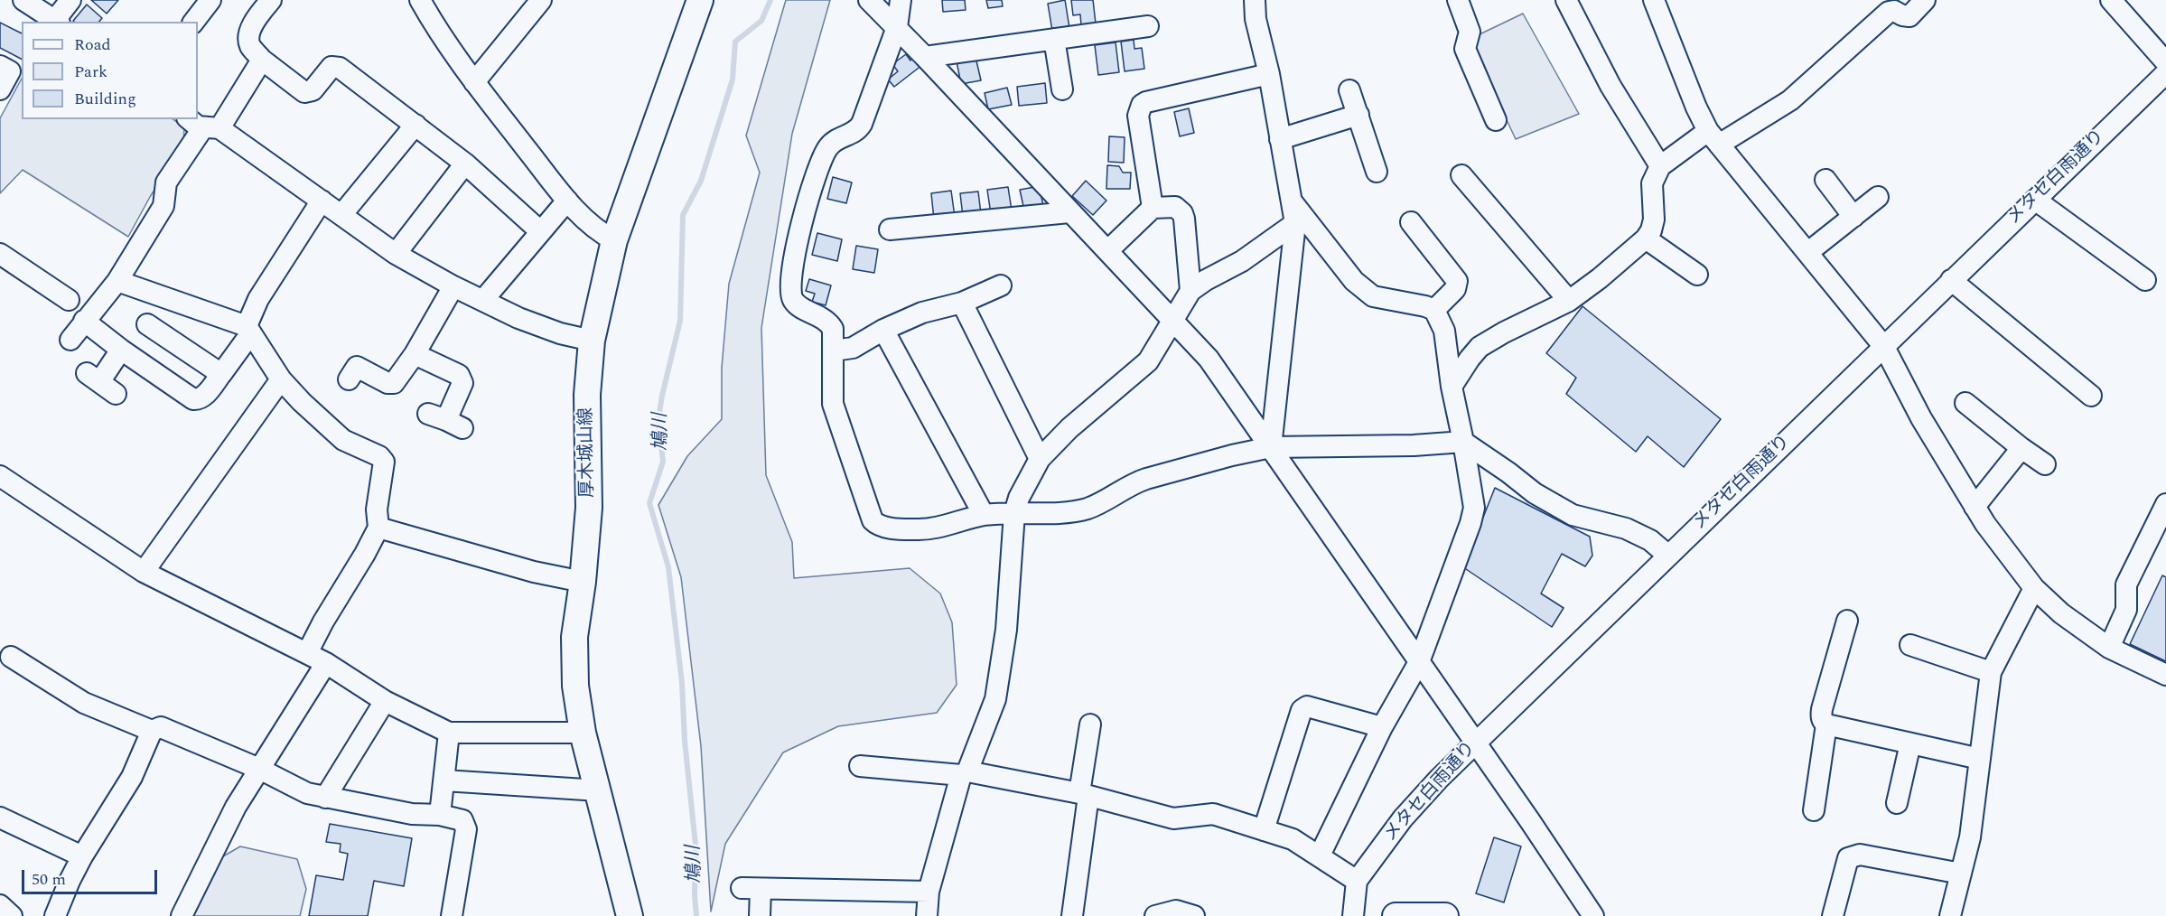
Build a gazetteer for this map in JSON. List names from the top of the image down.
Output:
{
  "streets": {
    "main road": ["厚木城山線"],
    "street": ["メタセ白雨通り"]
  },
  "water": ["鳩川"],
  "legend": ["Road", "Park", "Building"],
  "scale_bar": "50 m"
}
